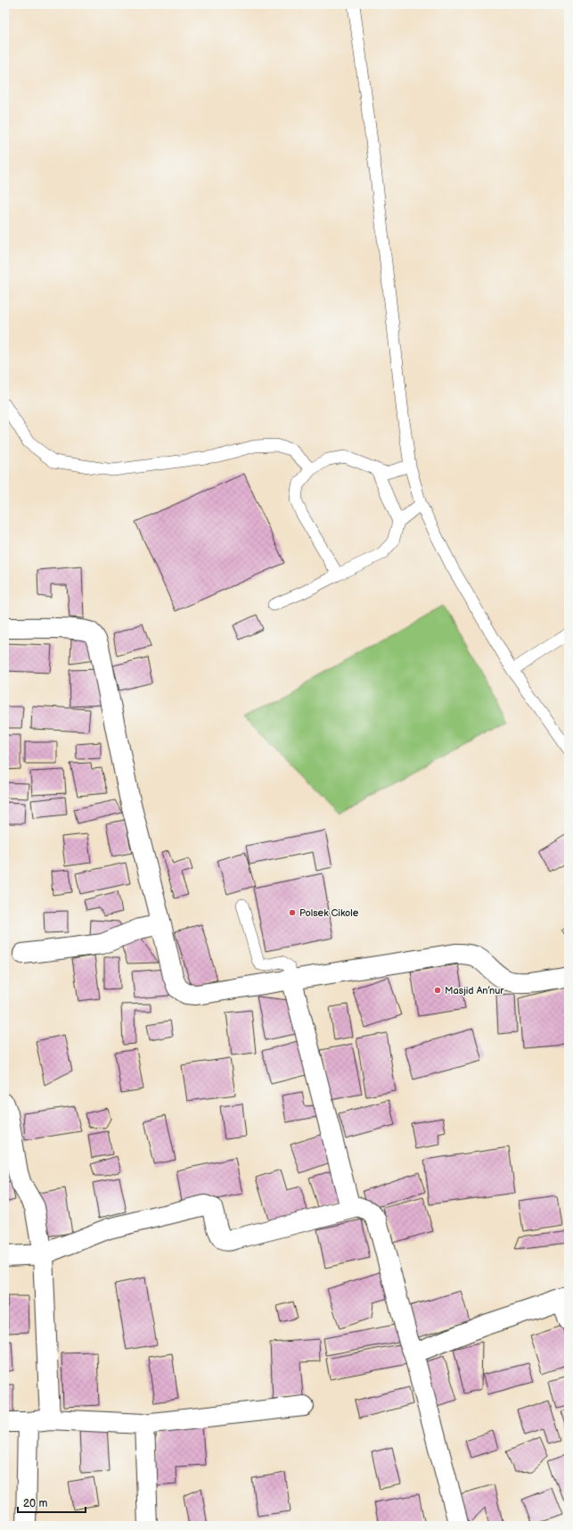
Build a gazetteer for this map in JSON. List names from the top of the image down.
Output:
{
  "places": ["Polsek Cikole", "Masjid An’nur"],
  "scale_bar": "20 m"
}
